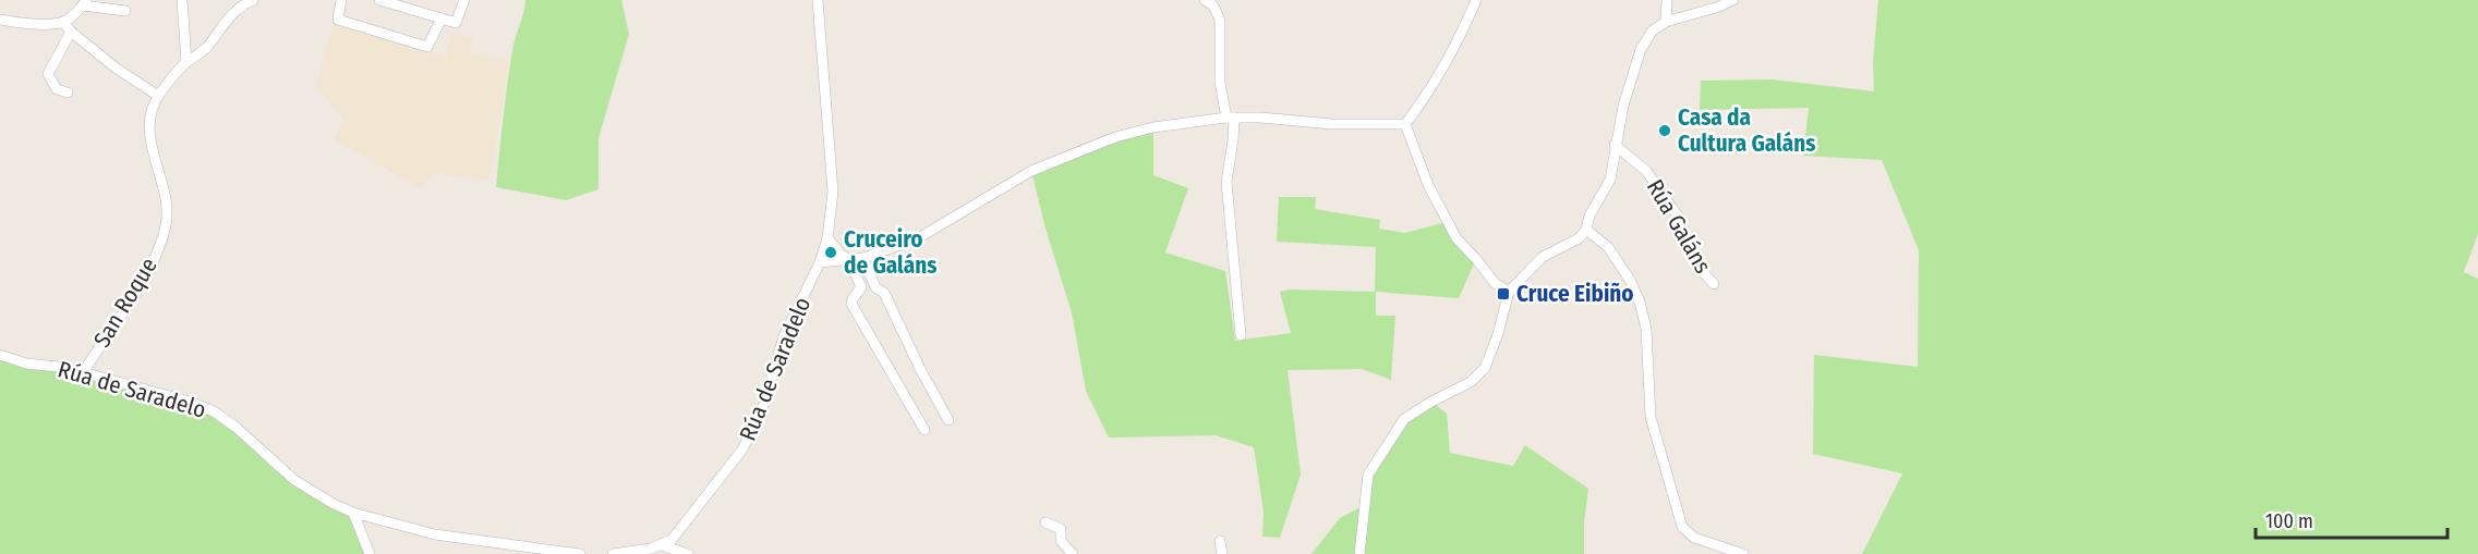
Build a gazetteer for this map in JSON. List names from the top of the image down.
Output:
{
  "streets": {
    "street": ["Rúa Galáns", "San Roque", "Rúa de Saradelo"]
  },
  "crossings": [
    ["San Roque", "Rúa de Saradelo"]
  ],
  "places": {
    "other": ["Casa da Cultura Galáns", "Cruceiro de Galáns"],
    "transit": ["Cruce Eibiño"]
  },
  "scale_bar": "100 m"
}
